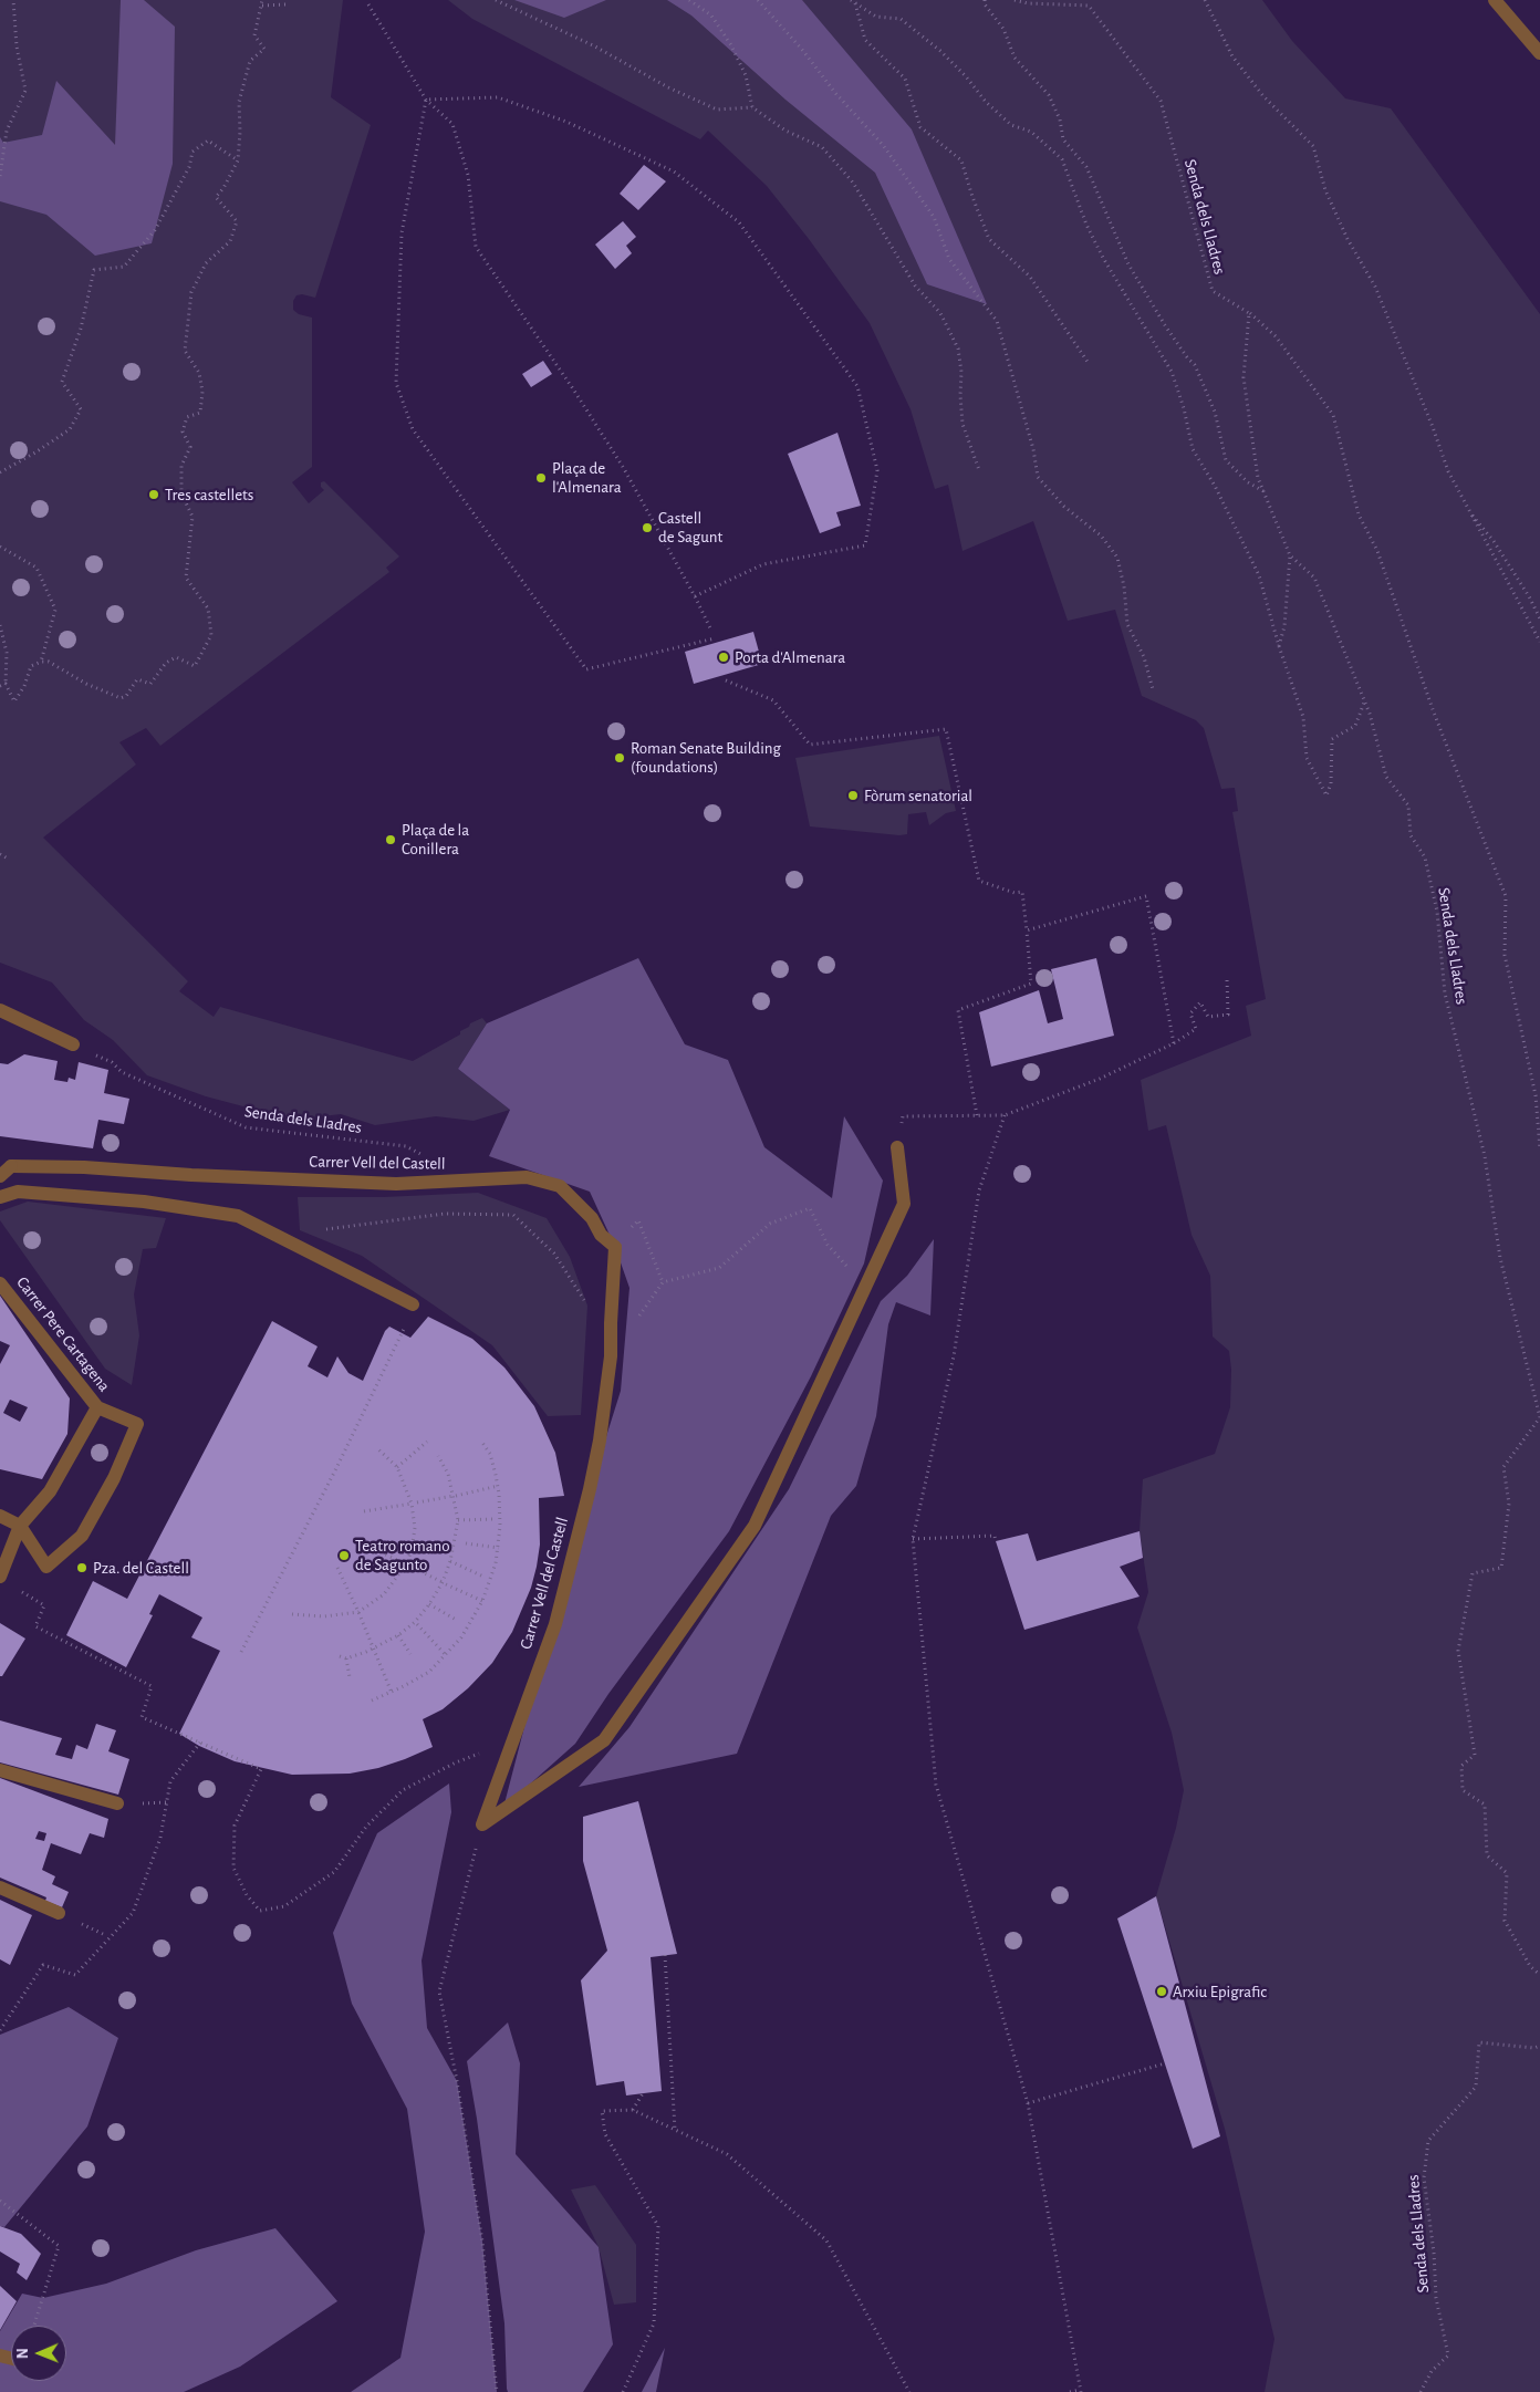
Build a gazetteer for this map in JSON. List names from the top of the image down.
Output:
{
  "streets": {
    "street": ["Carrer Vell del Castell", "Carrer Pere Cartagena"],
    "path": ["Senda dels Lladres"]
  },
  "places": [
    "Plaça de l'Almenara",
    "Tres castellets",
    "Castell de Sagunt",
    "Porta d'Almenara",
    "Roman Senate Building (foundations)",
    "Fòrum senatorial",
    "Plaça de la Conillera",
    "Teatro romano de Sagunto",
    "Pza. del Castell",
    "Arxiu Epigrafic"
  ],
  "north": "left"
}
